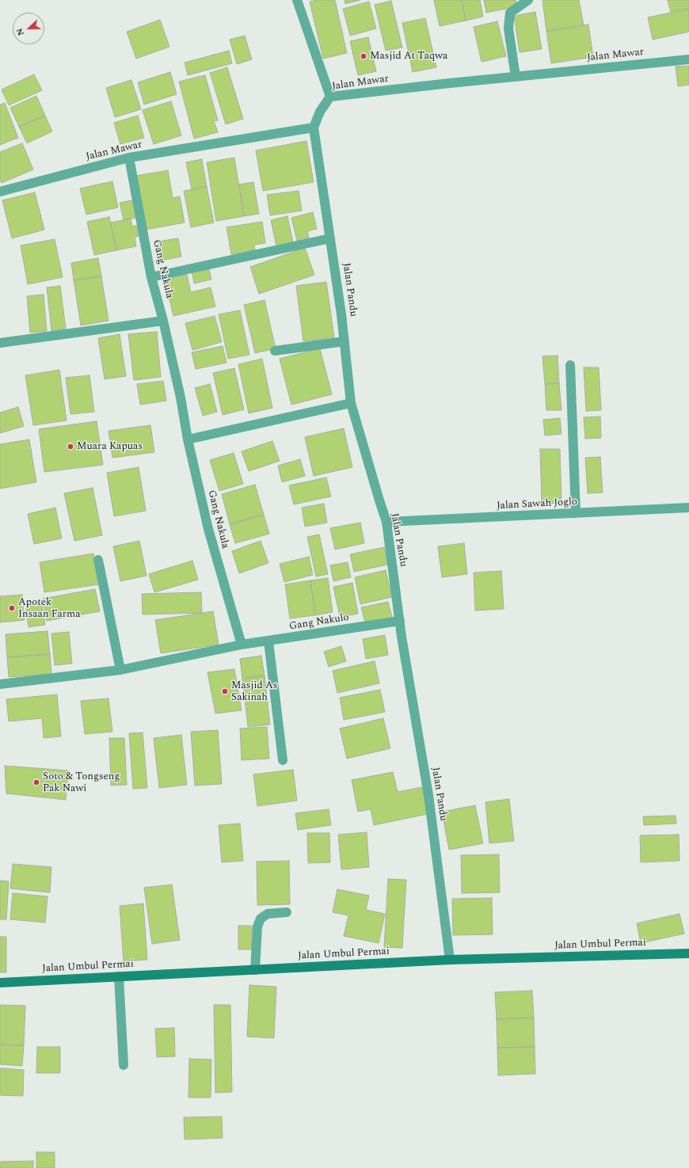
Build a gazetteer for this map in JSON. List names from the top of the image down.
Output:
{
  "streets": {
    "main road": ["Jalan Umbul Permai"],
    "street": [
      "Jalan Mawar",
      "Gang Nakula",
      "Jalan Pandu",
      "Jalan Sawah Joglo",
      "Gang Nakulo"
    ]
  },
  "crossings": [
    ["Jalan Mawar", "Gang Nakula"],
    ["Jalan Mawar", "Jalan Pandu"],
    ["Gang Nakula", "Gang Nakulo"],
    ["Jalan Pandu", "Jalan Sawah Joglo"],
    ["Jalan Pandu", "Gang Nakulo"],
    ["Jalan Pandu", "Jalan Umbul Permai"]
  ],
  "places": [
    "Masjid At Taqwa",
    "Muara Kapuas",
    "Apotek Insaan Farma",
    "Masjid As Sakinah",
    "Soto & Tongseng Pak Nawi"
  ],
  "north": "left"
}
